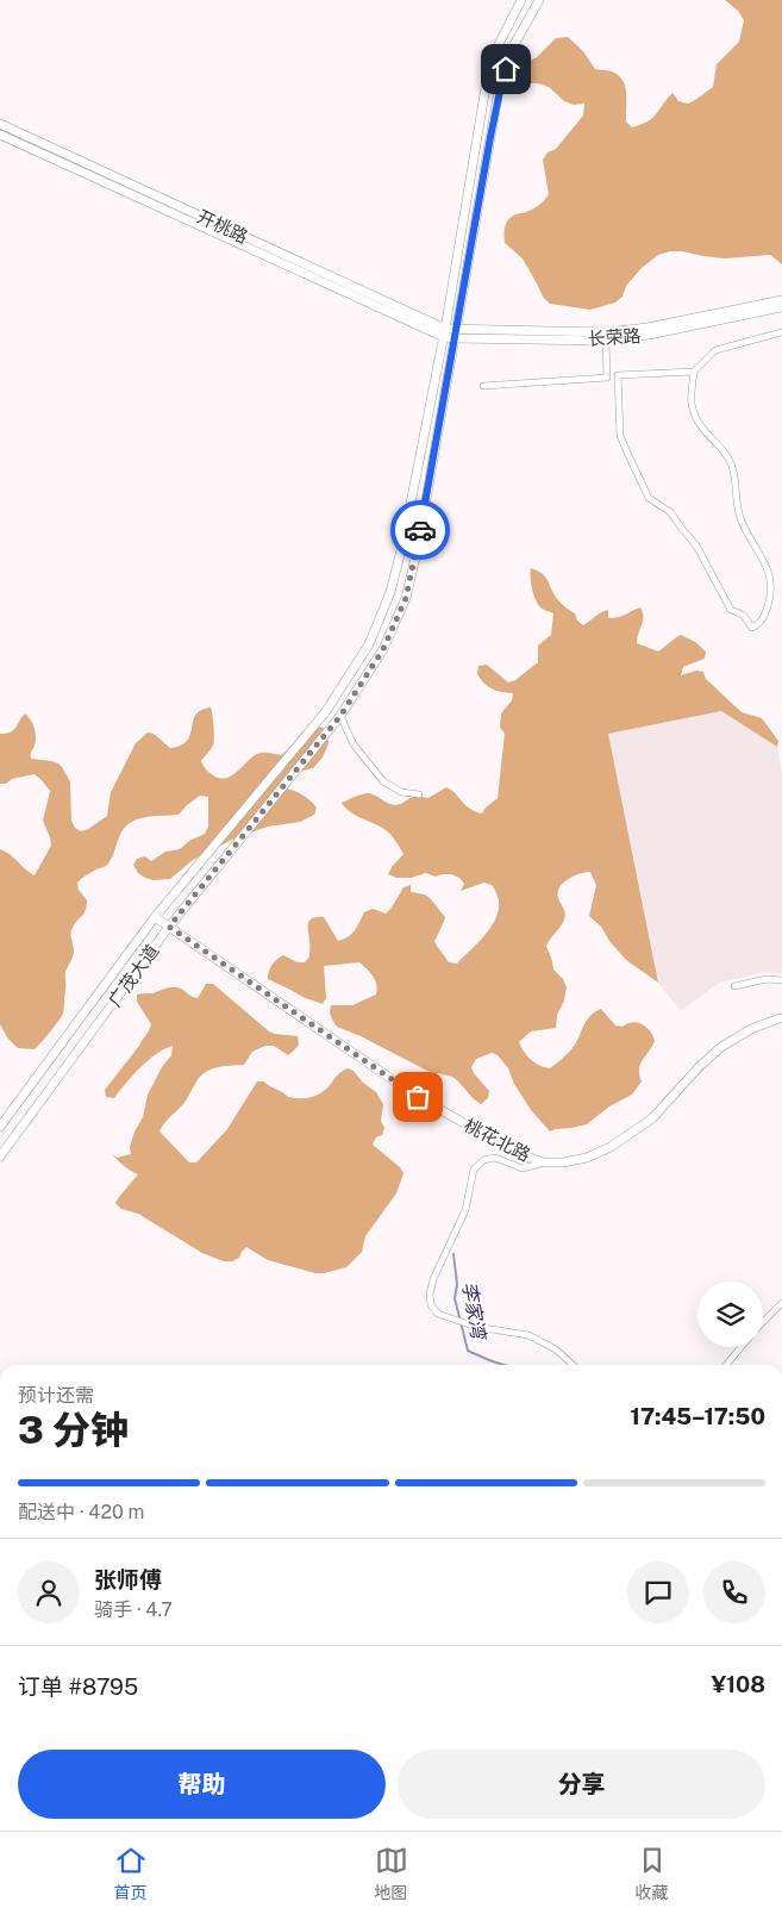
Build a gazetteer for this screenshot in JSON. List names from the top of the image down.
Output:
{
  "streets": {
    "main road": [
      "开桃路",
      "长荣路",
      "广茂大道",
      "桃花北路"
    ]
  },
  "crossings": [
    ["开桃路", "长荣路"],
    ["开桃路", "广茂大道"],
    ["长荣路", "广茂大道"],
    ["广茂大道", "桃花北路"]
  ],
  "water": ["李家湾"],
  "page": {
    "heading": ["3 分钟", "预计还需", "17:45–17:50"],
    "panel": [
      "张师傅",
      "骑手 · 4.7",
      "订单 #8795",
      "¥108"
    ],
    "bar": "配送中 · 420 m",
    "buttons": ["帮助", "分享"],
    "tabs": ["首页", "地图", "收藏"]
  }
}
